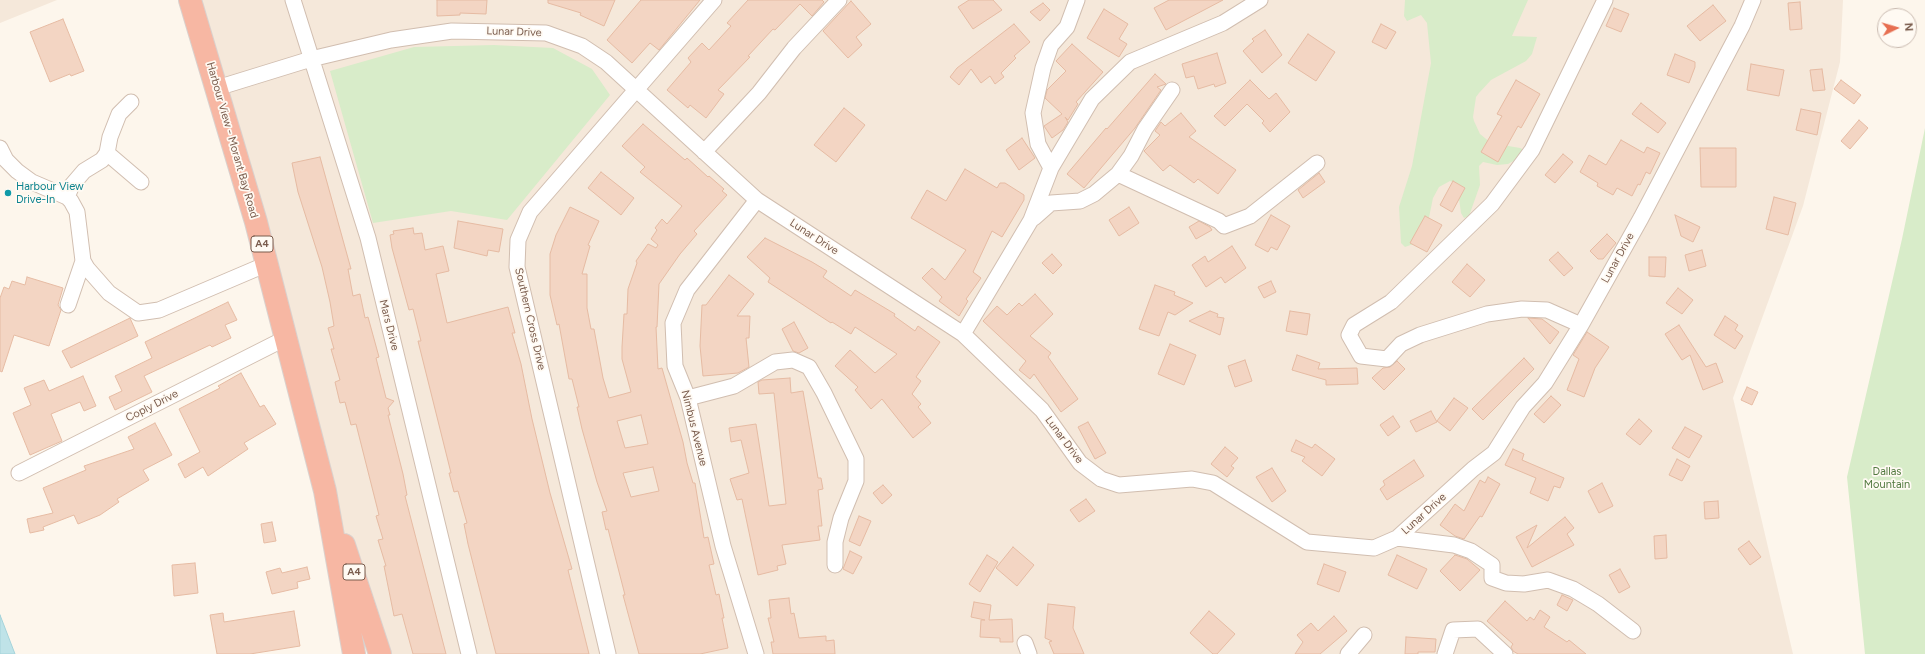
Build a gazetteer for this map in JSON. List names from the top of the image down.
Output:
{
  "streets": {
    "highway": ["Harbour View - Morant Bay Road", "A4"],
    "street": [
      "Lunar Drive",
      "Southern Cross Drive",
      "Mars Drive",
      "Coply Drive",
      "Nimbus Avenue"
    ]
  },
  "crossings": [
    ["Lunar Drive", "Harbour View - Morant Bay Road"],
    ["Lunar Drive", "Southern Cross Drive"],
    ["Lunar Drive", "Mars Drive"],
    ["Lunar Drive", "Nimbus Avenue"],
    ["Harbour View - Morant Bay Road", "Coply Drive"]
  ],
  "parks": ["Dallas Mountain"],
  "places": ["Harbour View Drive-In"],
  "north": "right"
}
